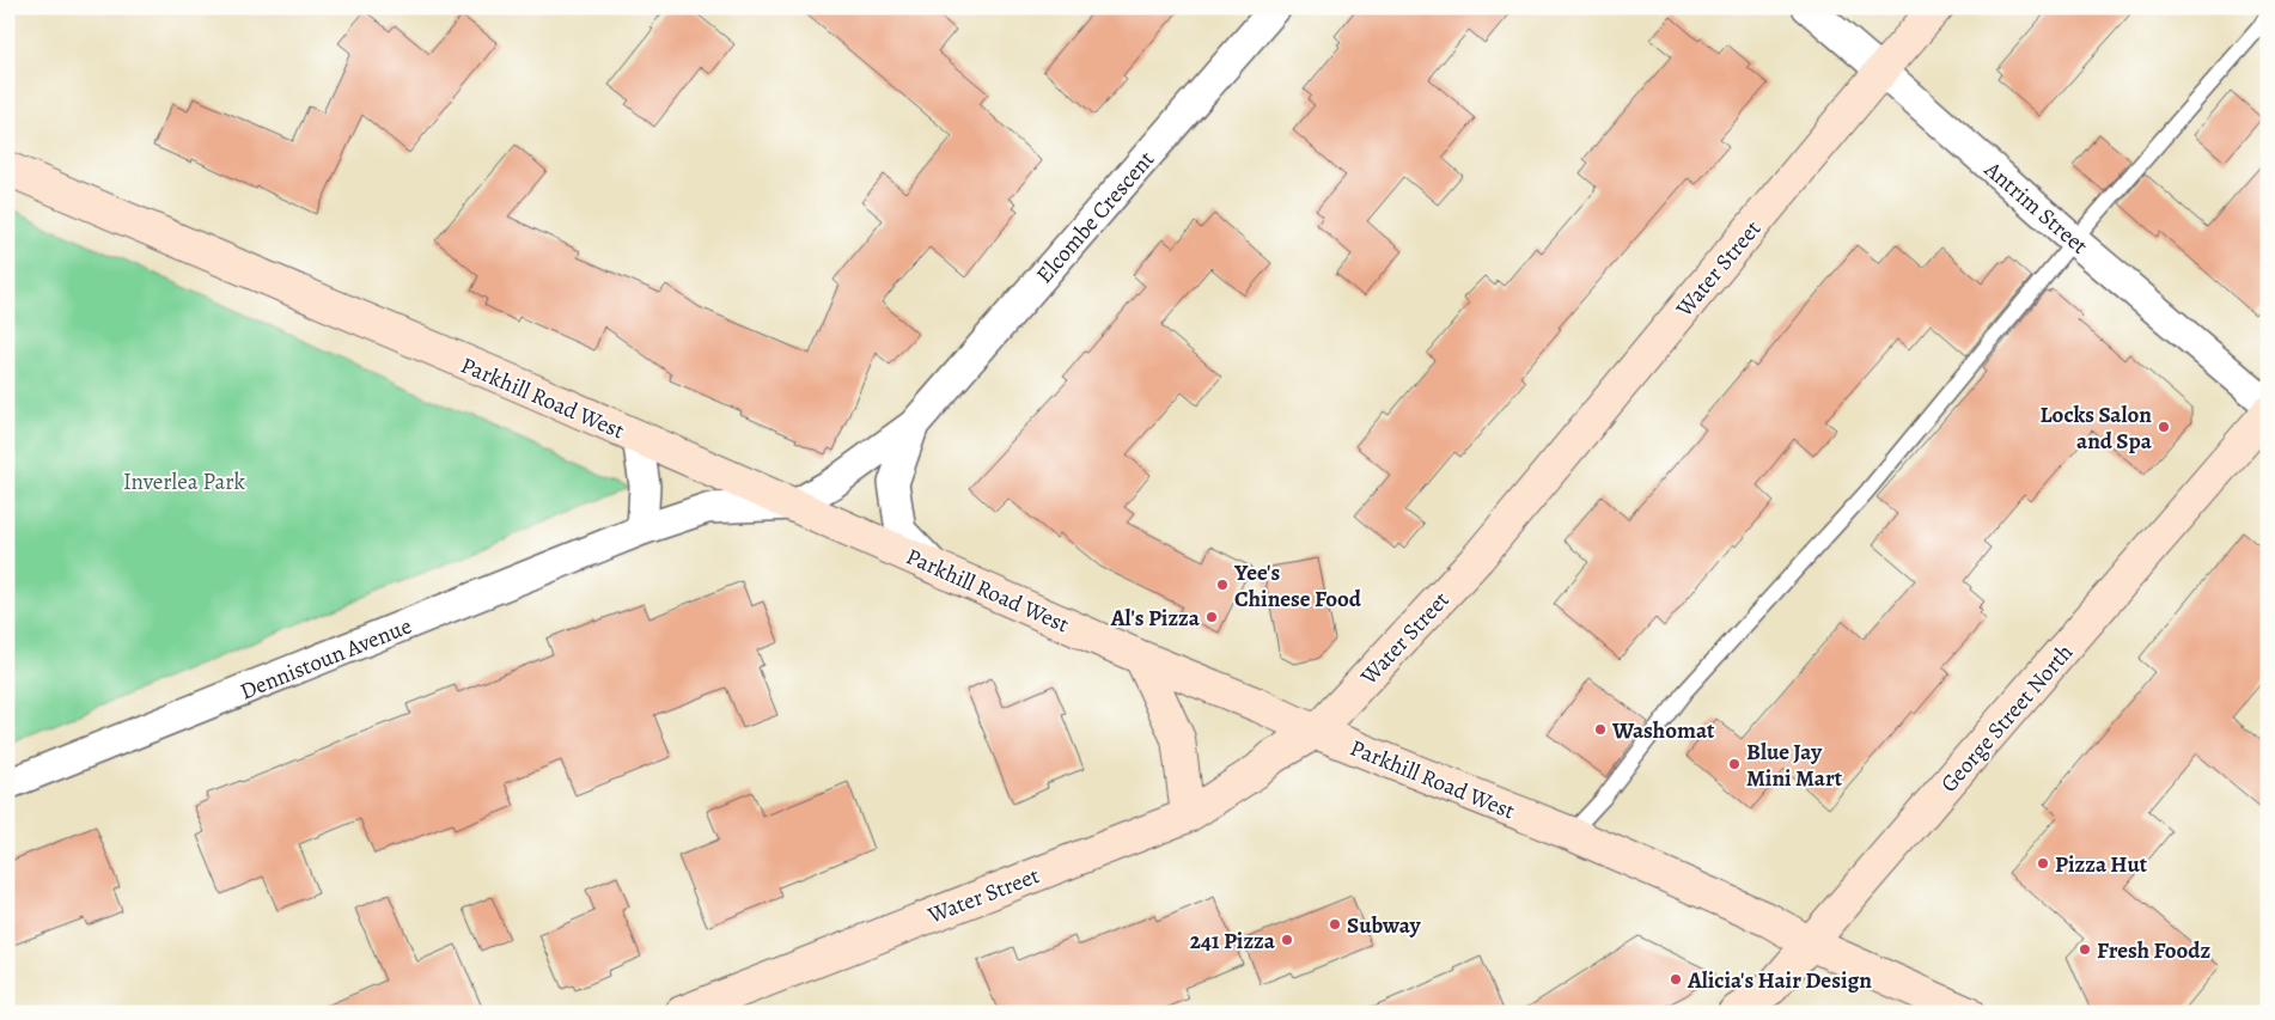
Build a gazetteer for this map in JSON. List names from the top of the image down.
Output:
{
  "streets": {
    "main road": ["Water Street", "Parkhill Road West", "George Street North"],
    "street": ["Antrim Street", "Elcombe Crescent", "Dennistoun Avenue"]
  },
  "crossings": [
    ["Antrim Street", "Water Street"],
    ["Elcombe Crescent", "Parkhill Road West"],
    ["Elcombe Crescent", "Dennistoun Avenue"],
    ["Water Street", "Parkhill Road West"],
    ["Parkhill Road West", "Dennistoun Avenue"],
    ["Parkhill Road West", "George Street North"]
  ],
  "parks": ["Inverlea Park"],
  "places": [
    "Locks Salon and Spa",
    "Yee's Chinese Food",
    "Al's Pizza",
    "Washomat",
    "Blue Jay Mini Mart",
    "Pizza Hut",
    "Subway",
    "241 Pizza",
    "Fresh Foodz",
    "Alicia's Hair Design"
  ]
}
